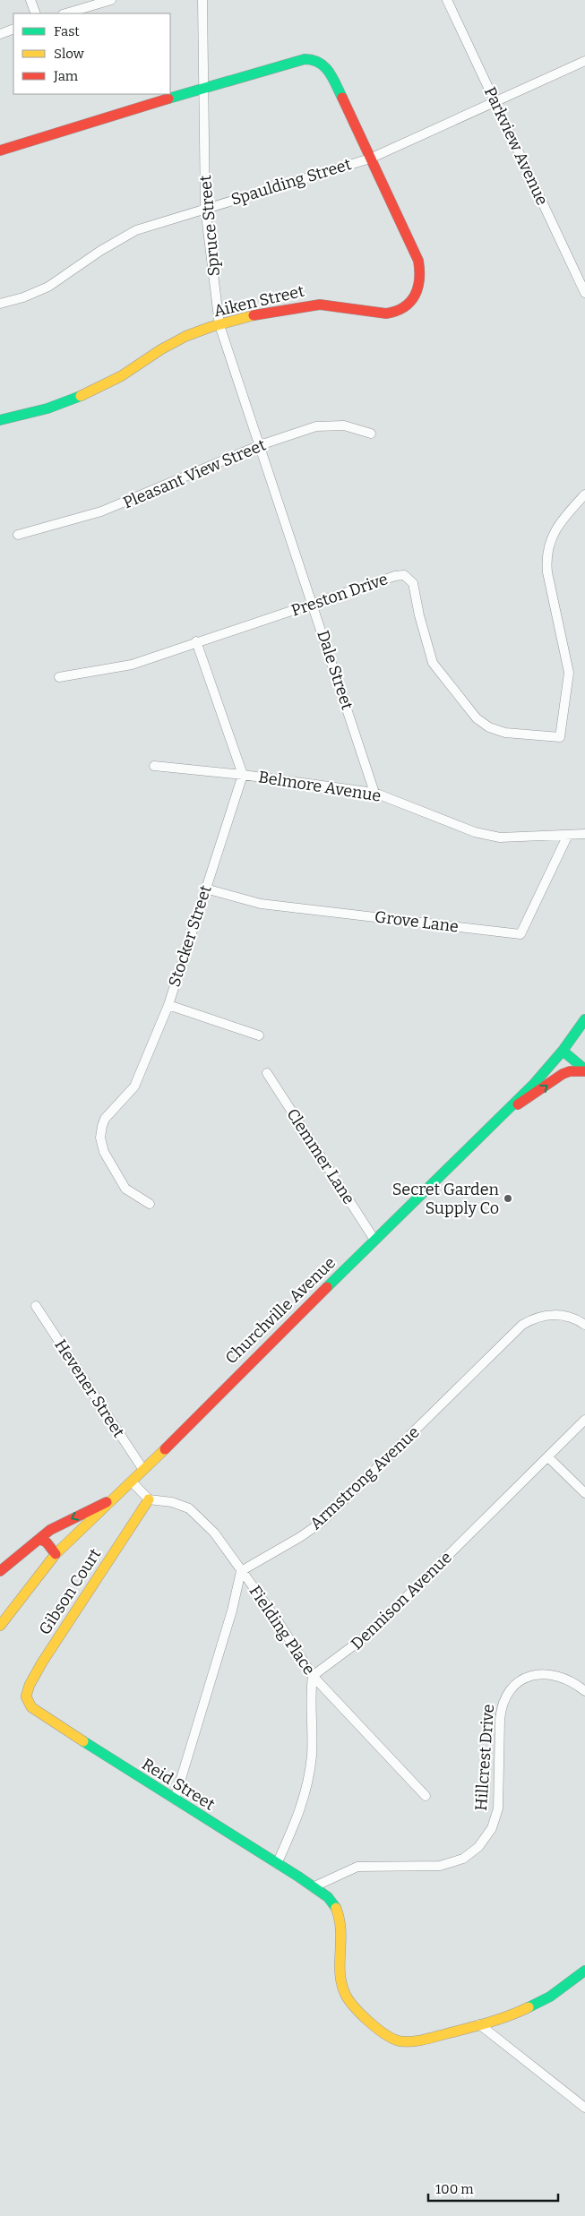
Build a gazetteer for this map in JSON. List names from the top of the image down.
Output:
{
  "streets": {
    "street": [
      "Parkview Avenue",
      "Spaulding Street",
      "Spruce Street",
      "Aiken Street",
      "Pleasant View Street",
      "Preston Drive",
      "Dale Street",
      "Belmore Avenue",
      "Grove Lane",
      "Stocker Street",
      "Clemmer Lane",
      "Churchville Avenue",
      "Hevener Street",
      "Armstrong Avenue",
      "Gibson Court",
      "Dennison Avenue",
      "Fielding Place",
      "Hillcrest Drive",
      "Reid Street"
    ]
  },
  "crossings": [
    ["Parkview Avenue", "Spaulding Street"],
    ["Spaulding Street", "Spruce Street"],
    ["Spaulding Street", "Aiken Street"],
    ["Spruce Street", "Aiken Street"],
    ["Spruce Street", "Pleasant View Street"],
    ["Spruce Street", "Dale Street"],
    ["Pleasant View Street", "Dale Street"],
    ["Preston Drive", "Dale Street"],
    ["Dale Street", "Belmore Avenue"],
    ["Belmore Avenue", "Grove Lane"],
    ["Belmore Avenue", "Stocker Street"],
    ["Grove Lane", "Stocker Street"],
    ["Clemmer Lane", "Churchville Avenue"],
    ["Churchville Avenue", "Hevener Street"],
    ["Armstrong Avenue", "Fielding Place"],
    ["Gibson Court", "Fielding Place"],
    ["Gibson Court", "Reid Street"],
    ["Dennison Avenue", "Fielding Place"],
    ["Hillcrest Drive", "Reid Street"]
  ],
  "places": ["Secret Garden Supply Co"],
  "legend": ["Fast", "Slow", "Jam"],
  "scale_bar": "100 m"
}
